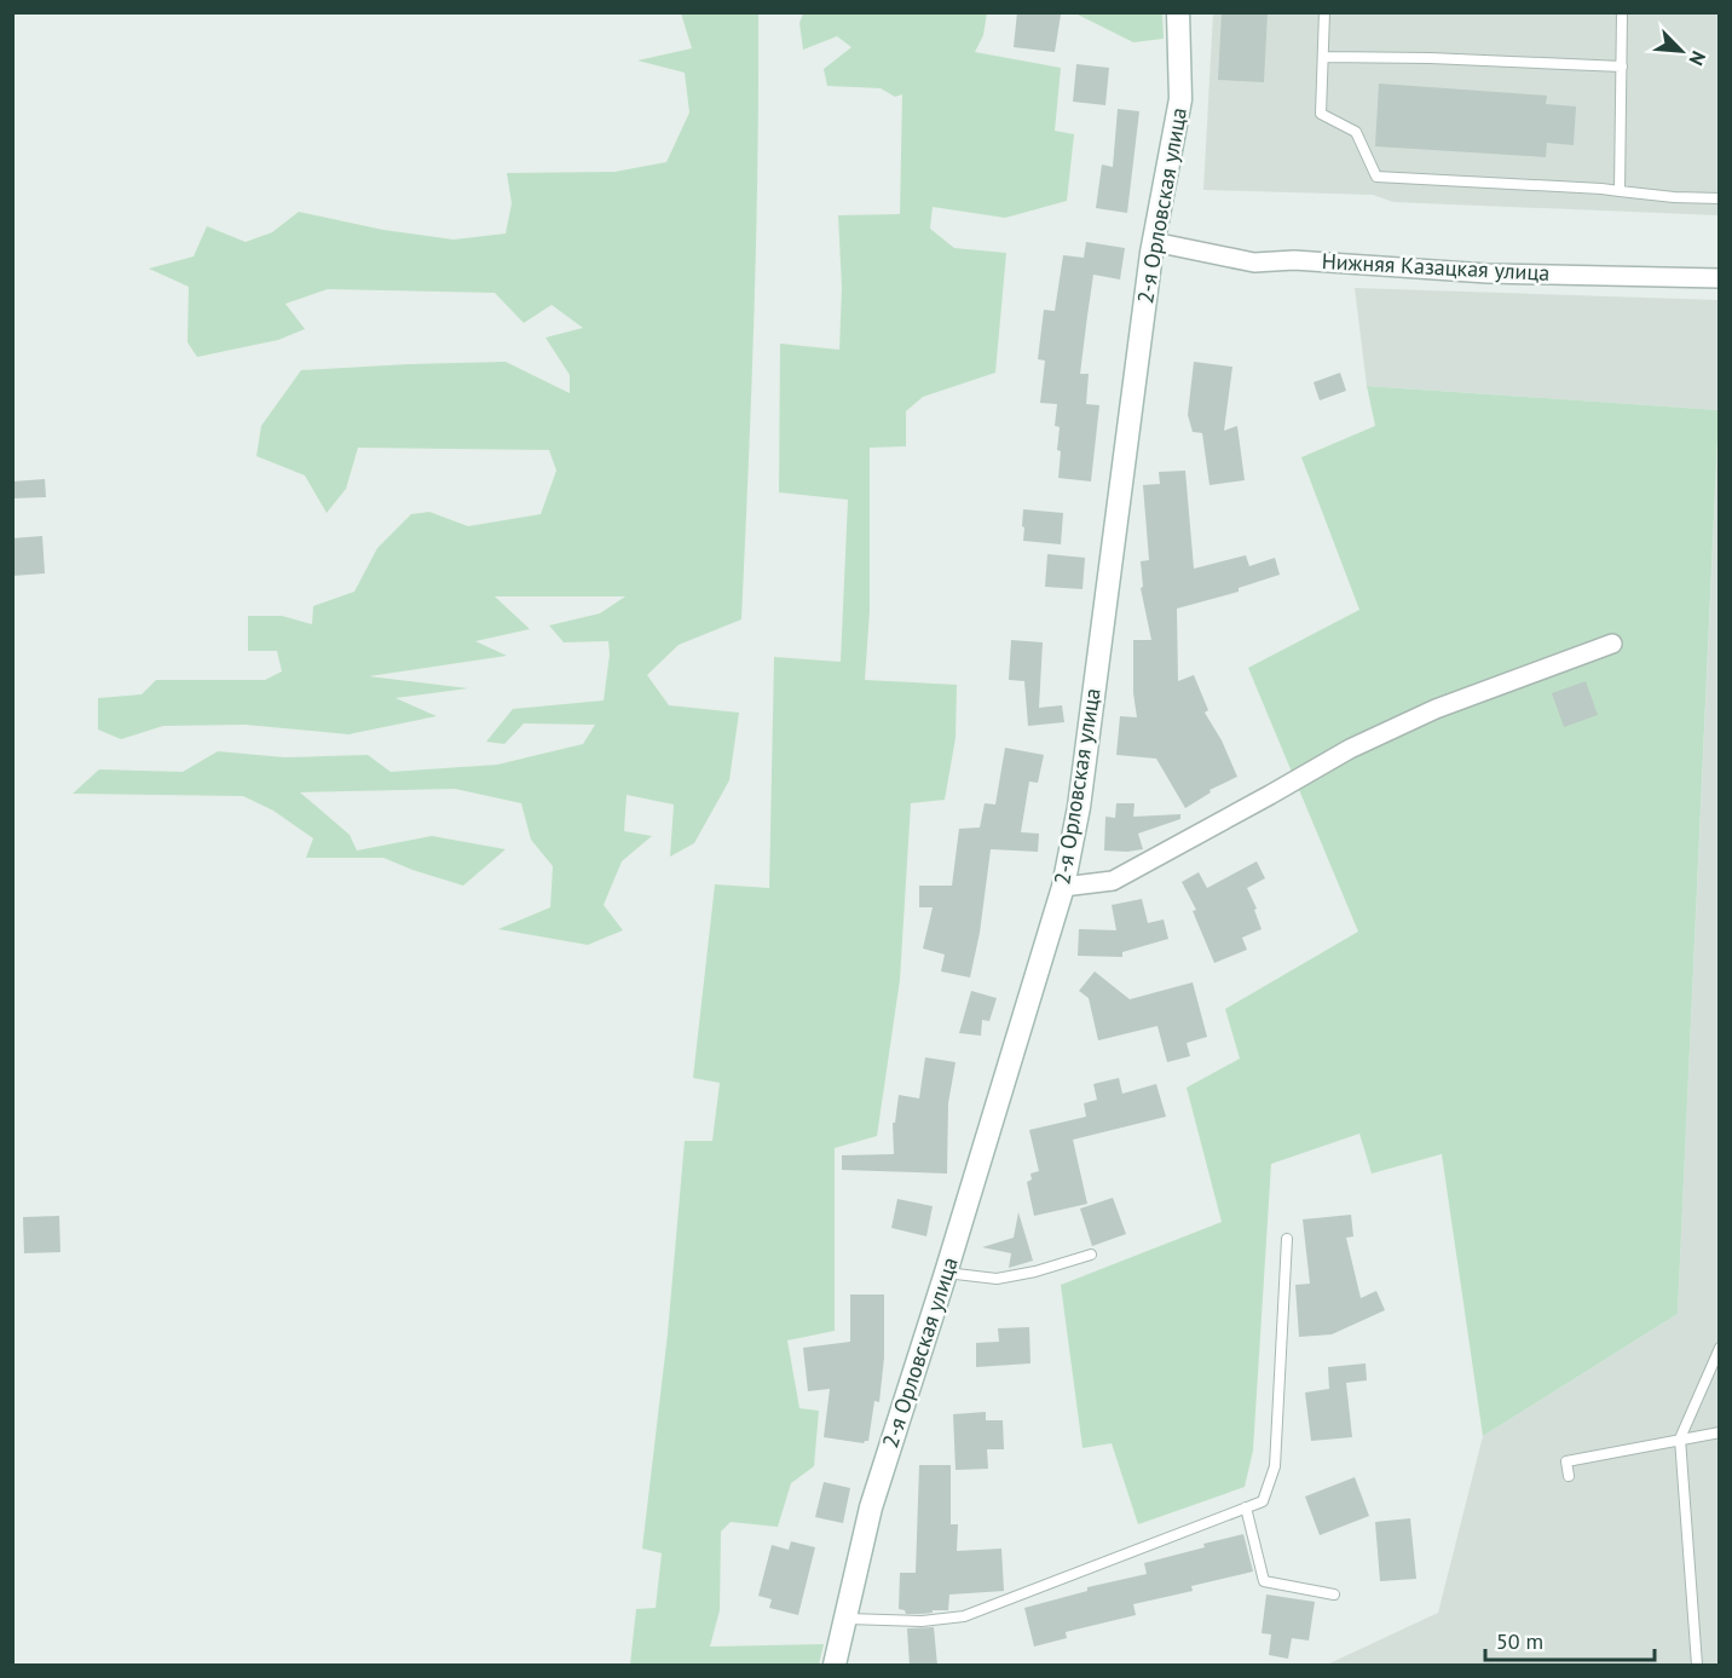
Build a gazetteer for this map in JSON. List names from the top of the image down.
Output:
{
  "streets": {
    "street": ["2-я Орловская улица", "Нижняя Казацкая улица"]
  },
  "crossings": [
    ["2-я Орловская улица", "Нижняя Казацкая улица"]
  ],
  "scale_bar": "50 m",
  "north": "bottom right"
}
